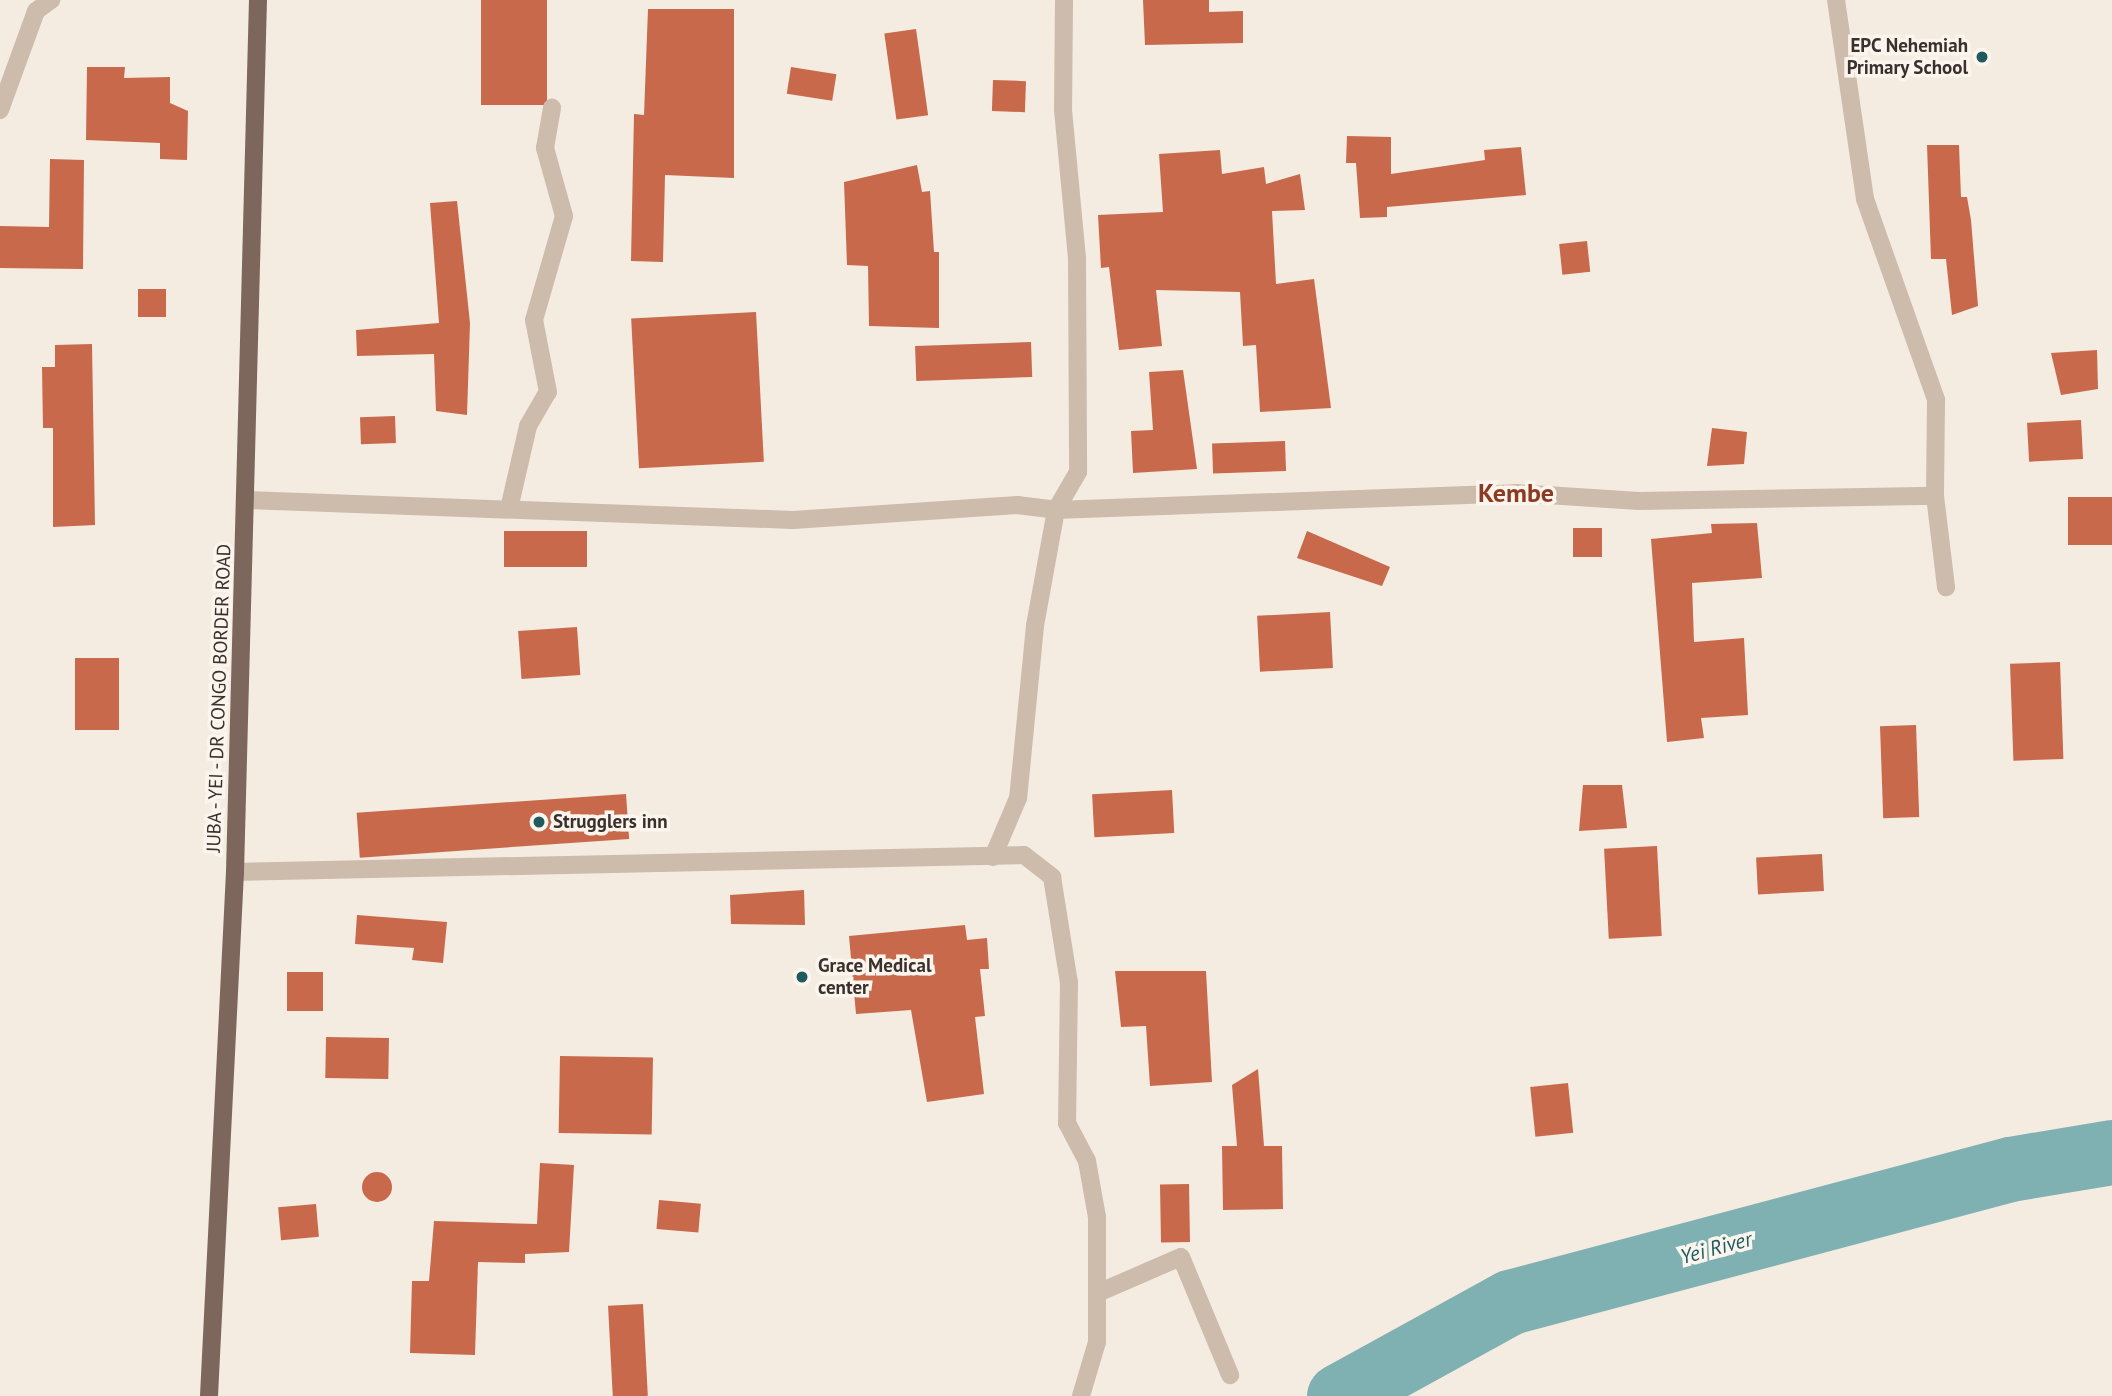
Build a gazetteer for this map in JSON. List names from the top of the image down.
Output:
{
  "streets": {
    "main road": ["JUBA - YEI - DR CONGO BORDER ROAD"]
  },
  "districts": ["Kembe"],
  "water": ["Yei River"],
  "places": ["EPC Nehemiah Primary School", "Strugglers inn", "Grace Medical center"]
}
